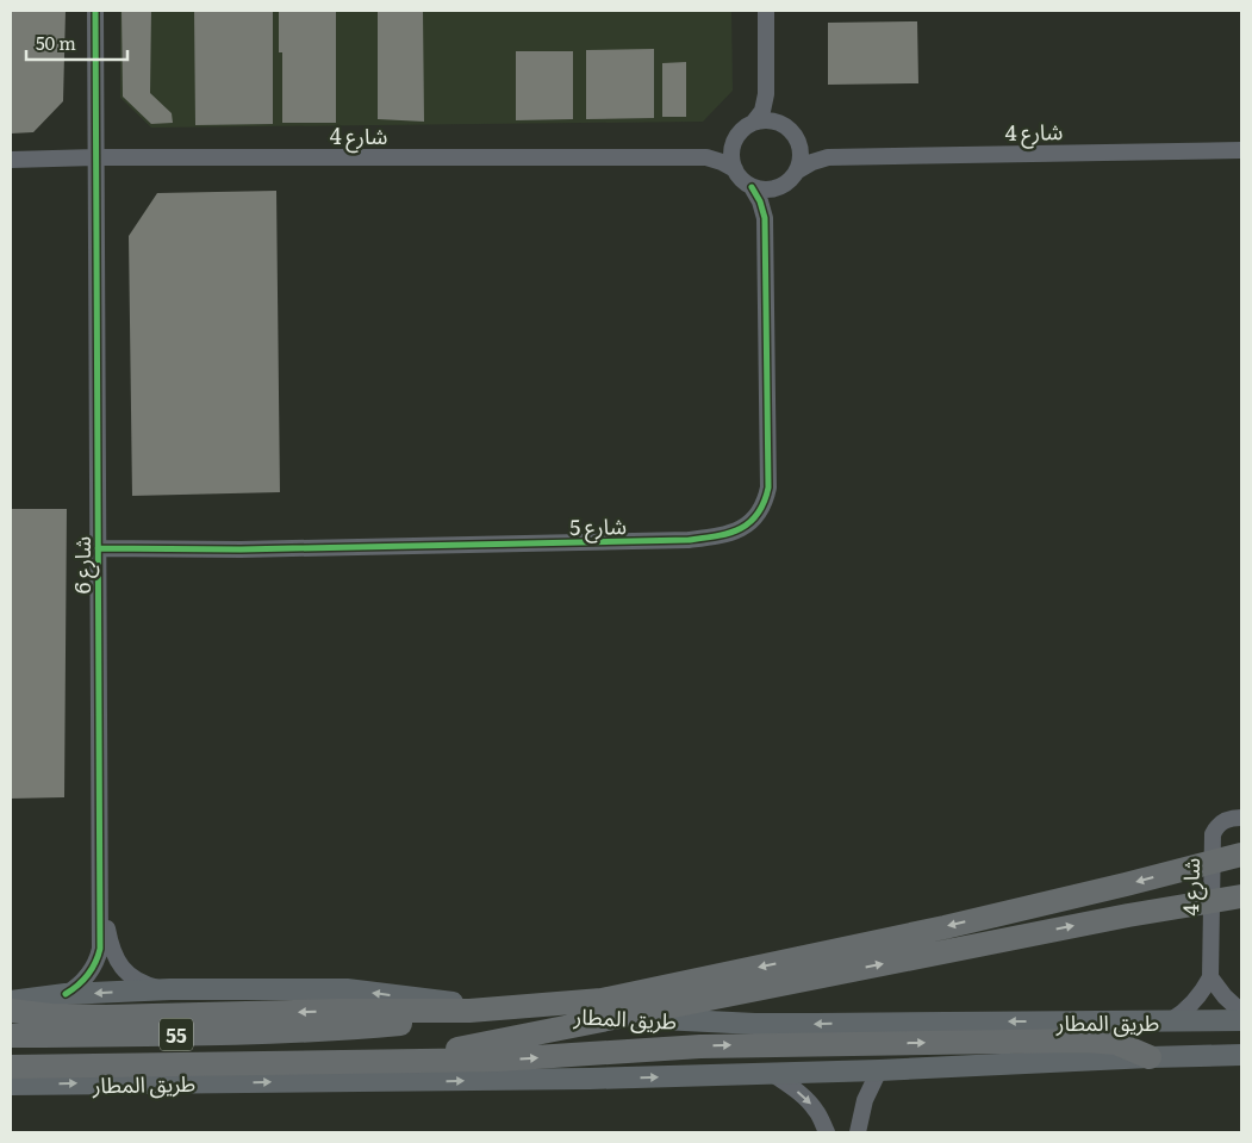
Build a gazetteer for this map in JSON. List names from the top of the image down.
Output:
{
  "streets": {
    "highway": ["طريق المطار", "55"],
    "street": ["شارع 4", "شارع 5", "شارع 6"]
  },
  "crossings": [
    ["شارع 4", "شارع 5"],
    ["شارع 4", "شارع 6"],
    ["شارع 5", "شارع 6"],
    ["شارع 6", "طريق المطار"]
  ],
  "scale_bar": "50 m"
}
